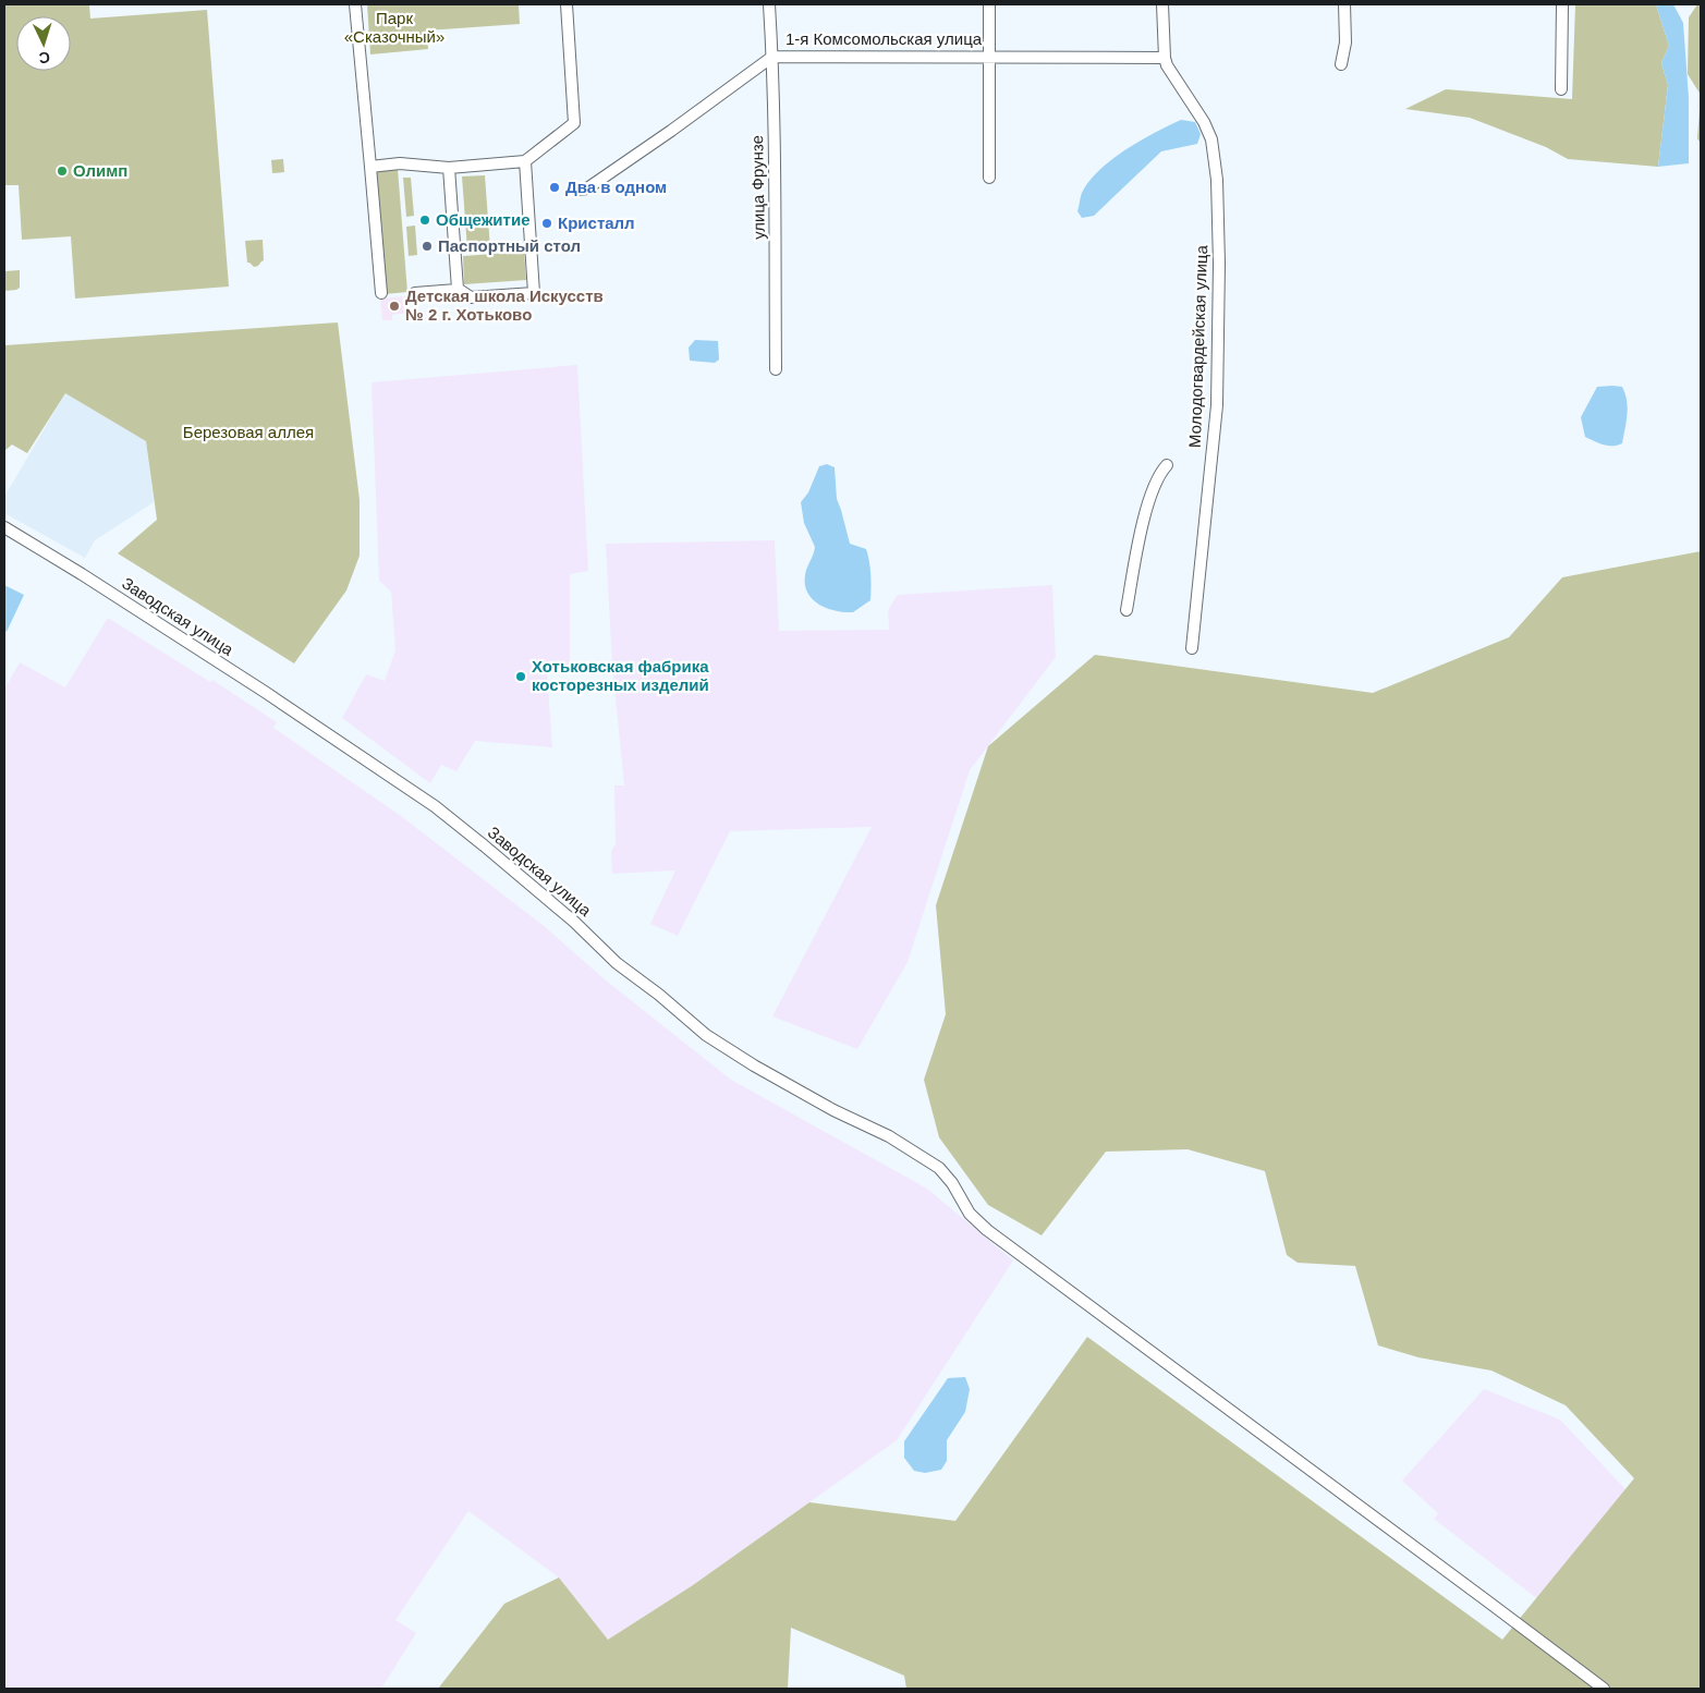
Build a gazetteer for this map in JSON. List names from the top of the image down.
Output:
{
  "streets": {
    "street": [
      "1-я Комсомольская улица",
      "улица Фрунзе",
      "Молодогвардейская улица",
      "Заводская улица"
    ]
  },
  "crossings": [
    ["1-я Комсомольская улица", "улица Фрунзе"],
    ["1-я Комсомольская улица", "Молодогвардейская улица"]
  ],
  "parks": ["Парк «Сказочный»", "Березовая аллея"],
  "places": [
    "Олимп",
    "Два в одном",
    "Общежитие",
    "Кристалл",
    "Паспортный стол",
    "Детская школа Искусств № 2 г. Хотьково",
    "Хотьковская фабрика косторезных изделий"
  ],
  "north": "bottom"
}
